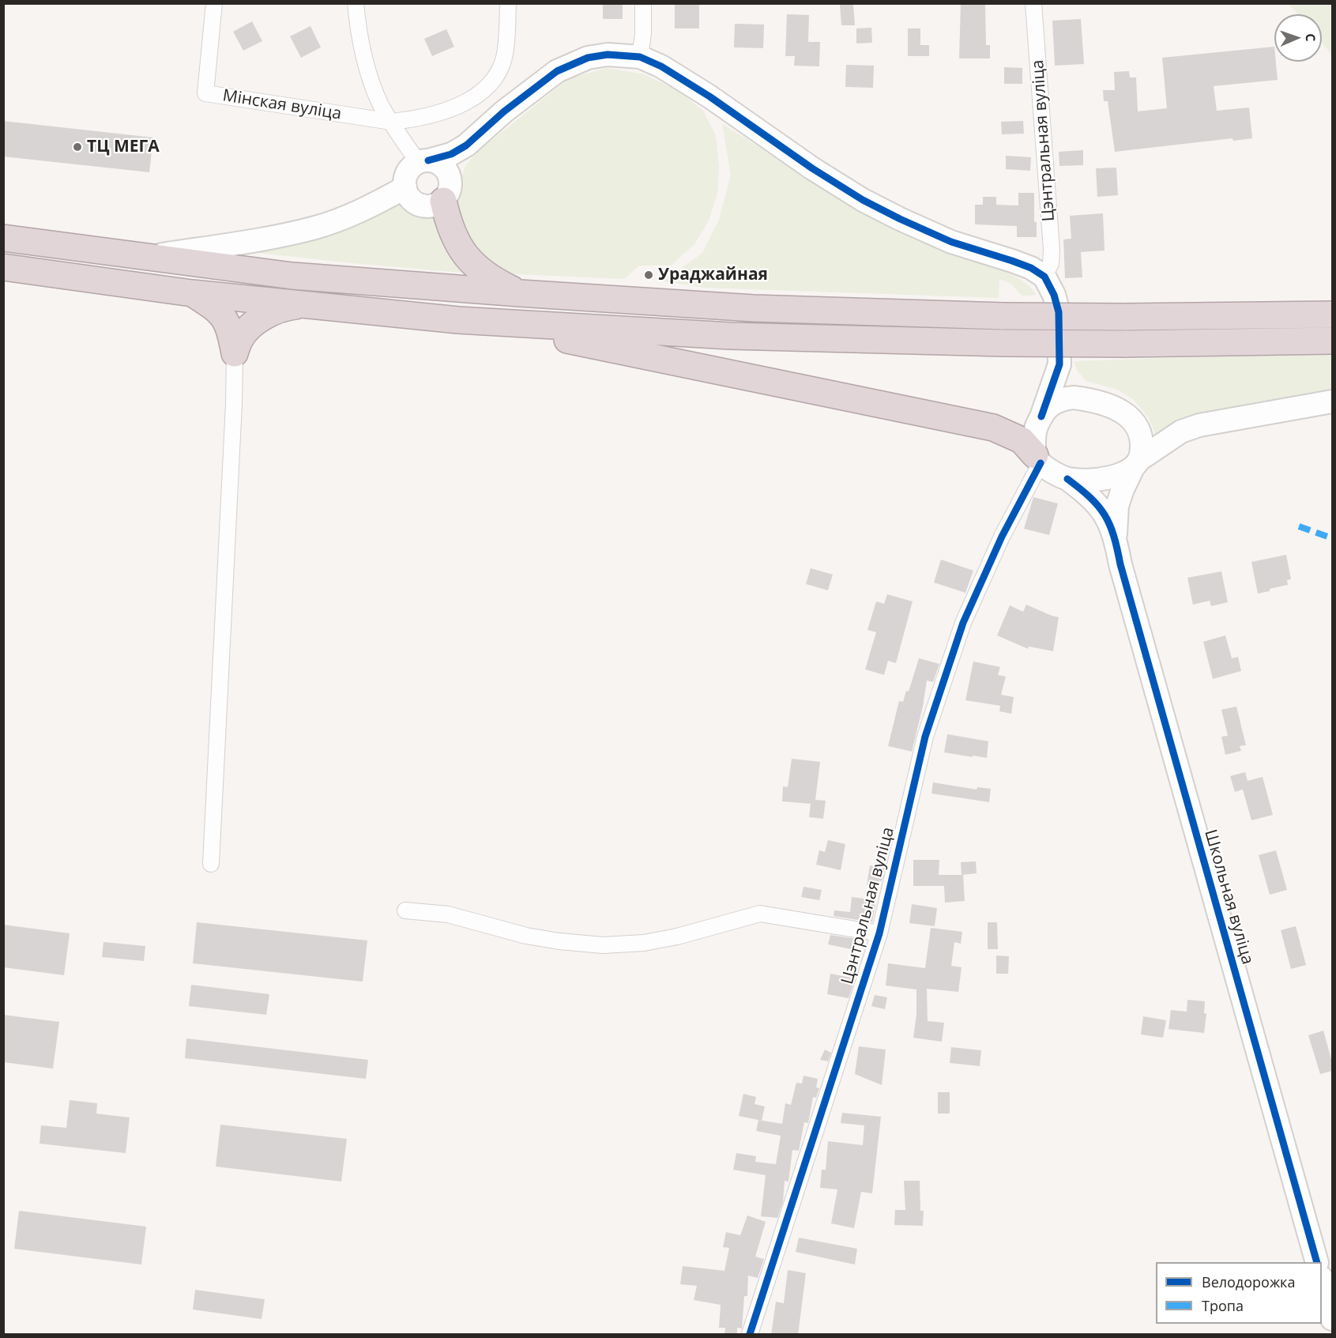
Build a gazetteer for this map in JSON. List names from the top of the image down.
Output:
{
  "streets": {
    "street": ["Мінская вуліца", "Цэнтральная вуліца", "Школьная вуліца"]
  },
  "places": ["ТЦ МЕГА", "Ураджайная"],
  "legend": ["Велодорожка", "Тропа"],
  "north": "right"
}
